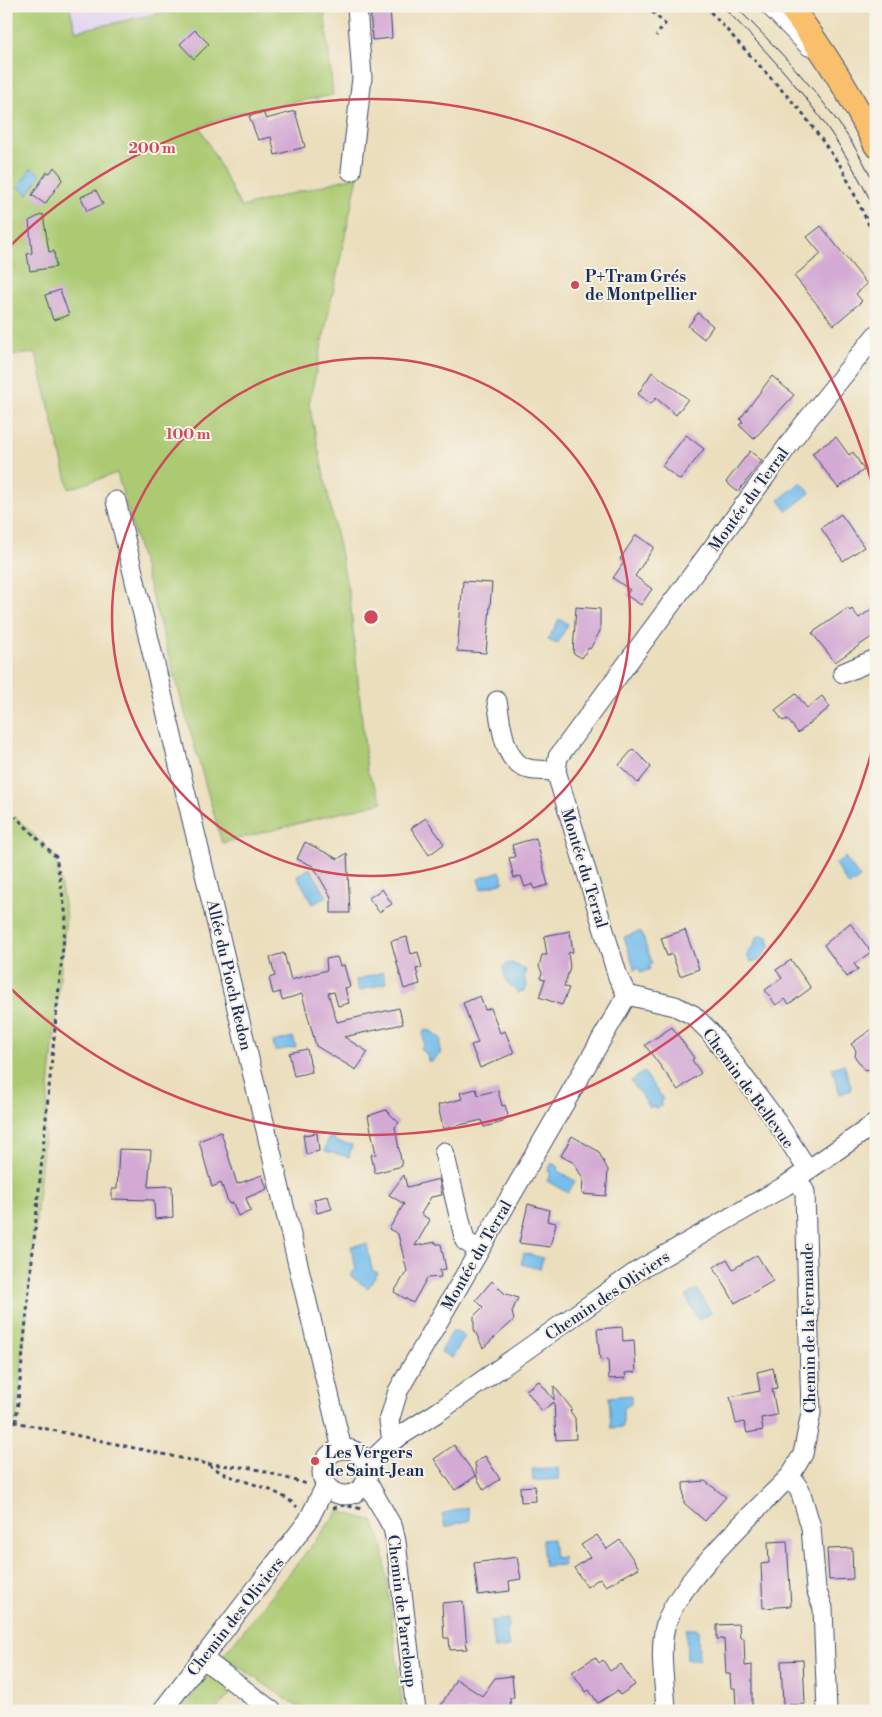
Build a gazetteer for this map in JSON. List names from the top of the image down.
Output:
{
  "streets": {
    "street": [
      "Montée du Terral",
      "Allée du Pioch Redon",
      "Chemin de Bellevue",
      "Chemin des Oliviers",
      "Chemin de la Fermaude",
      "Chemin de Parreloup"
    ]
  },
  "crossings": [
    ["Montée du Terral", "Chemin de Bellevue"],
    ["Montée du Terral", "Chemin des Oliviers"],
    ["Allée du Pioch Redon", "Chemin des Oliviers"],
    ["Allée du Pioch Redon", "Chemin de Parreloup"],
    ["Chemin de Bellevue", "Chemin des Oliviers"],
    ["Chemin de Bellevue", "Chemin de la Fermaude"],
    ["Chemin des Oliviers", "Chemin de la Fermaude"],
    ["Chemin des Oliviers", "Chemin de Parreloup"]
  ],
  "places": ["P+Tram Grés de Montpellier", "Les Vergers de Saint-Jean"],
  "rings": ["200 m", "100 m"]
}
